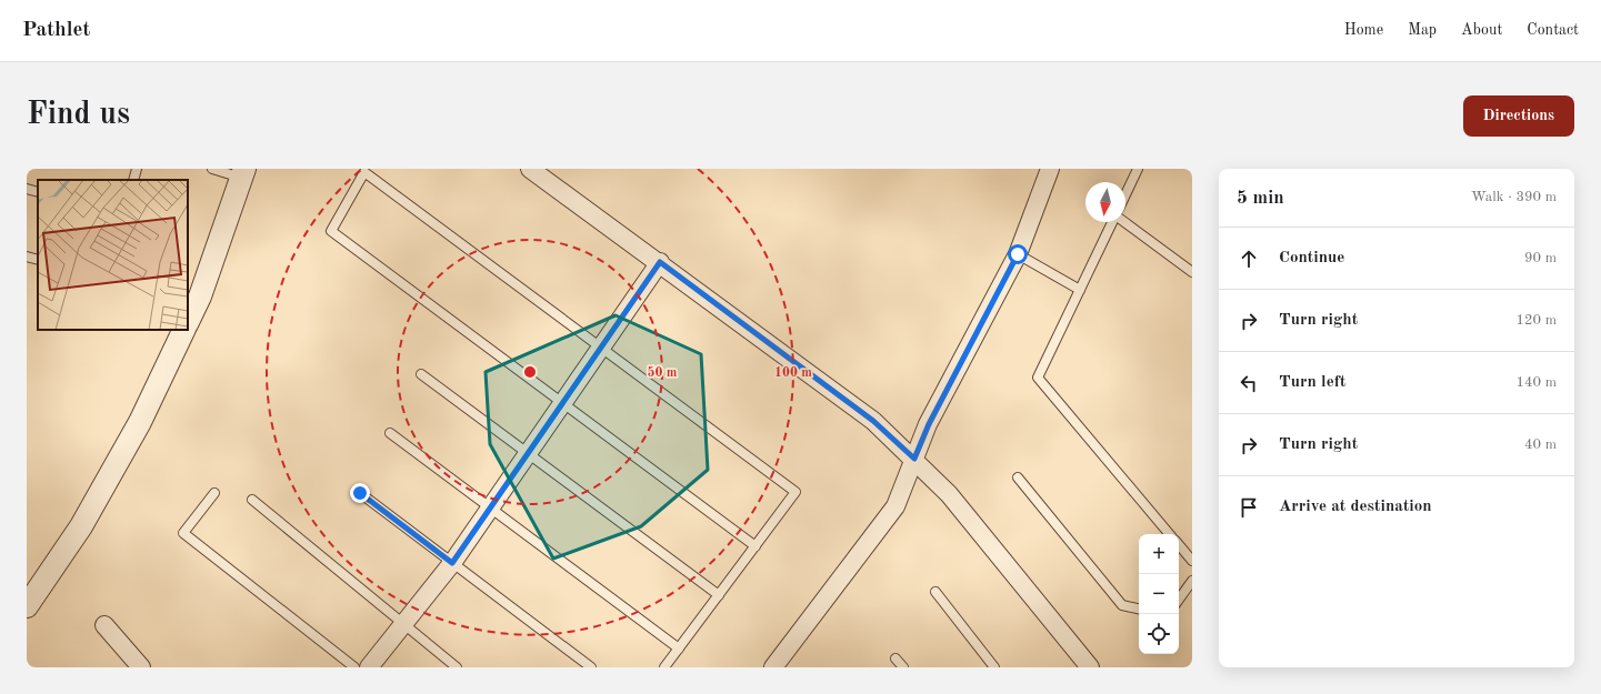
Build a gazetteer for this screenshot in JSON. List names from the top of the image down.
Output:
{
  "north": "bottom",
  "page": {
    "header": "Pathlet",
    "nav": [
      "Home",
      "Map",
      "About",
      "Contact"
    ],
    "buttons": "Directions",
    "title": "Find us",
    "heading": ["5 min", "Walk · 390 m"],
    "list": [
      ["Continue", "90 m"],
      ["Turn right", "120 m"],
      ["Turn left", "140 m"],
      ["Turn right", "40 m"],
      "Arrive at destination"
    ],
    "map_buttons": ["+", "−"]
  },
  "rings": ["50 m", "100 m"]
}
